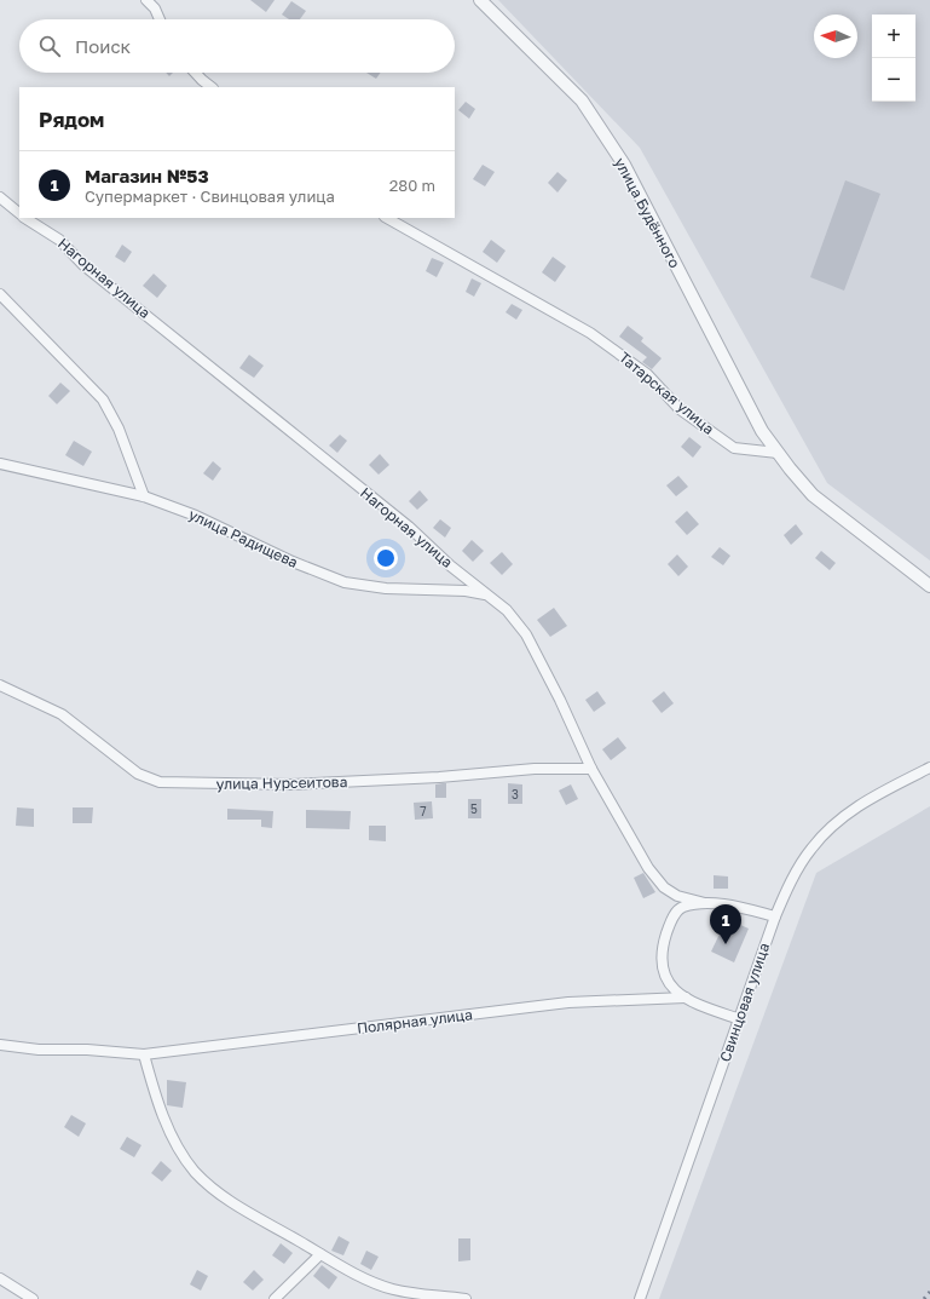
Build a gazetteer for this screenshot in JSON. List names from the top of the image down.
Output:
{
  "streets": {
    "street": [
      "улица Будённого",
      "Нагорная улица",
      "Татарская улица",
      "улица Радищева",
      "улица Нурсеитова",
      "Свинцовая улица",
      "Полярная улица"
    ]
  },
  "crossings": [
    ["улица Будённого", "Татарская улица"],
    ["Нагорная улица", "улица Радищева"],
    ["Нагорная улица", "улица Нурсеитова"]
  ],
  "house_numbers": ["3", "5", "7"],
  "north": "left",
  "page": {
    "map_buttons": ["+", "−"],
    "search": "Поиск",
    "heading": "Рядом",
    "list": [
      {
        "mark": "1",
        "name": "Магазин №53",
        "note": "Супермаркет · Свинцовая улица",
        "value": "280 m"
      }
    ],
    "pins": "1"
  }
}
